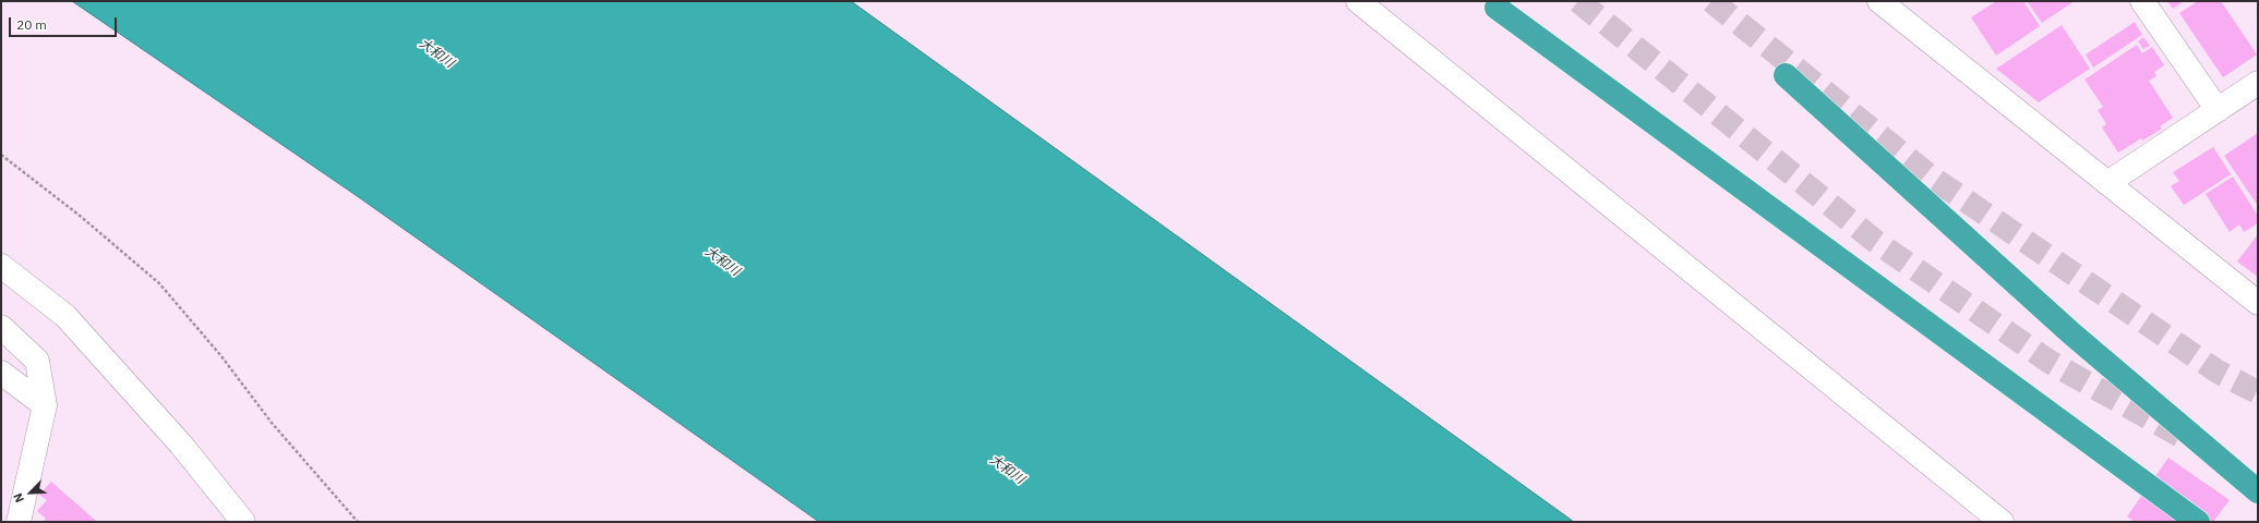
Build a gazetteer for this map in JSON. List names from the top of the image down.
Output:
{
  "water": ["大和川"],
  "scale_bar": "20 m",
  "north": "bottom left"
}
